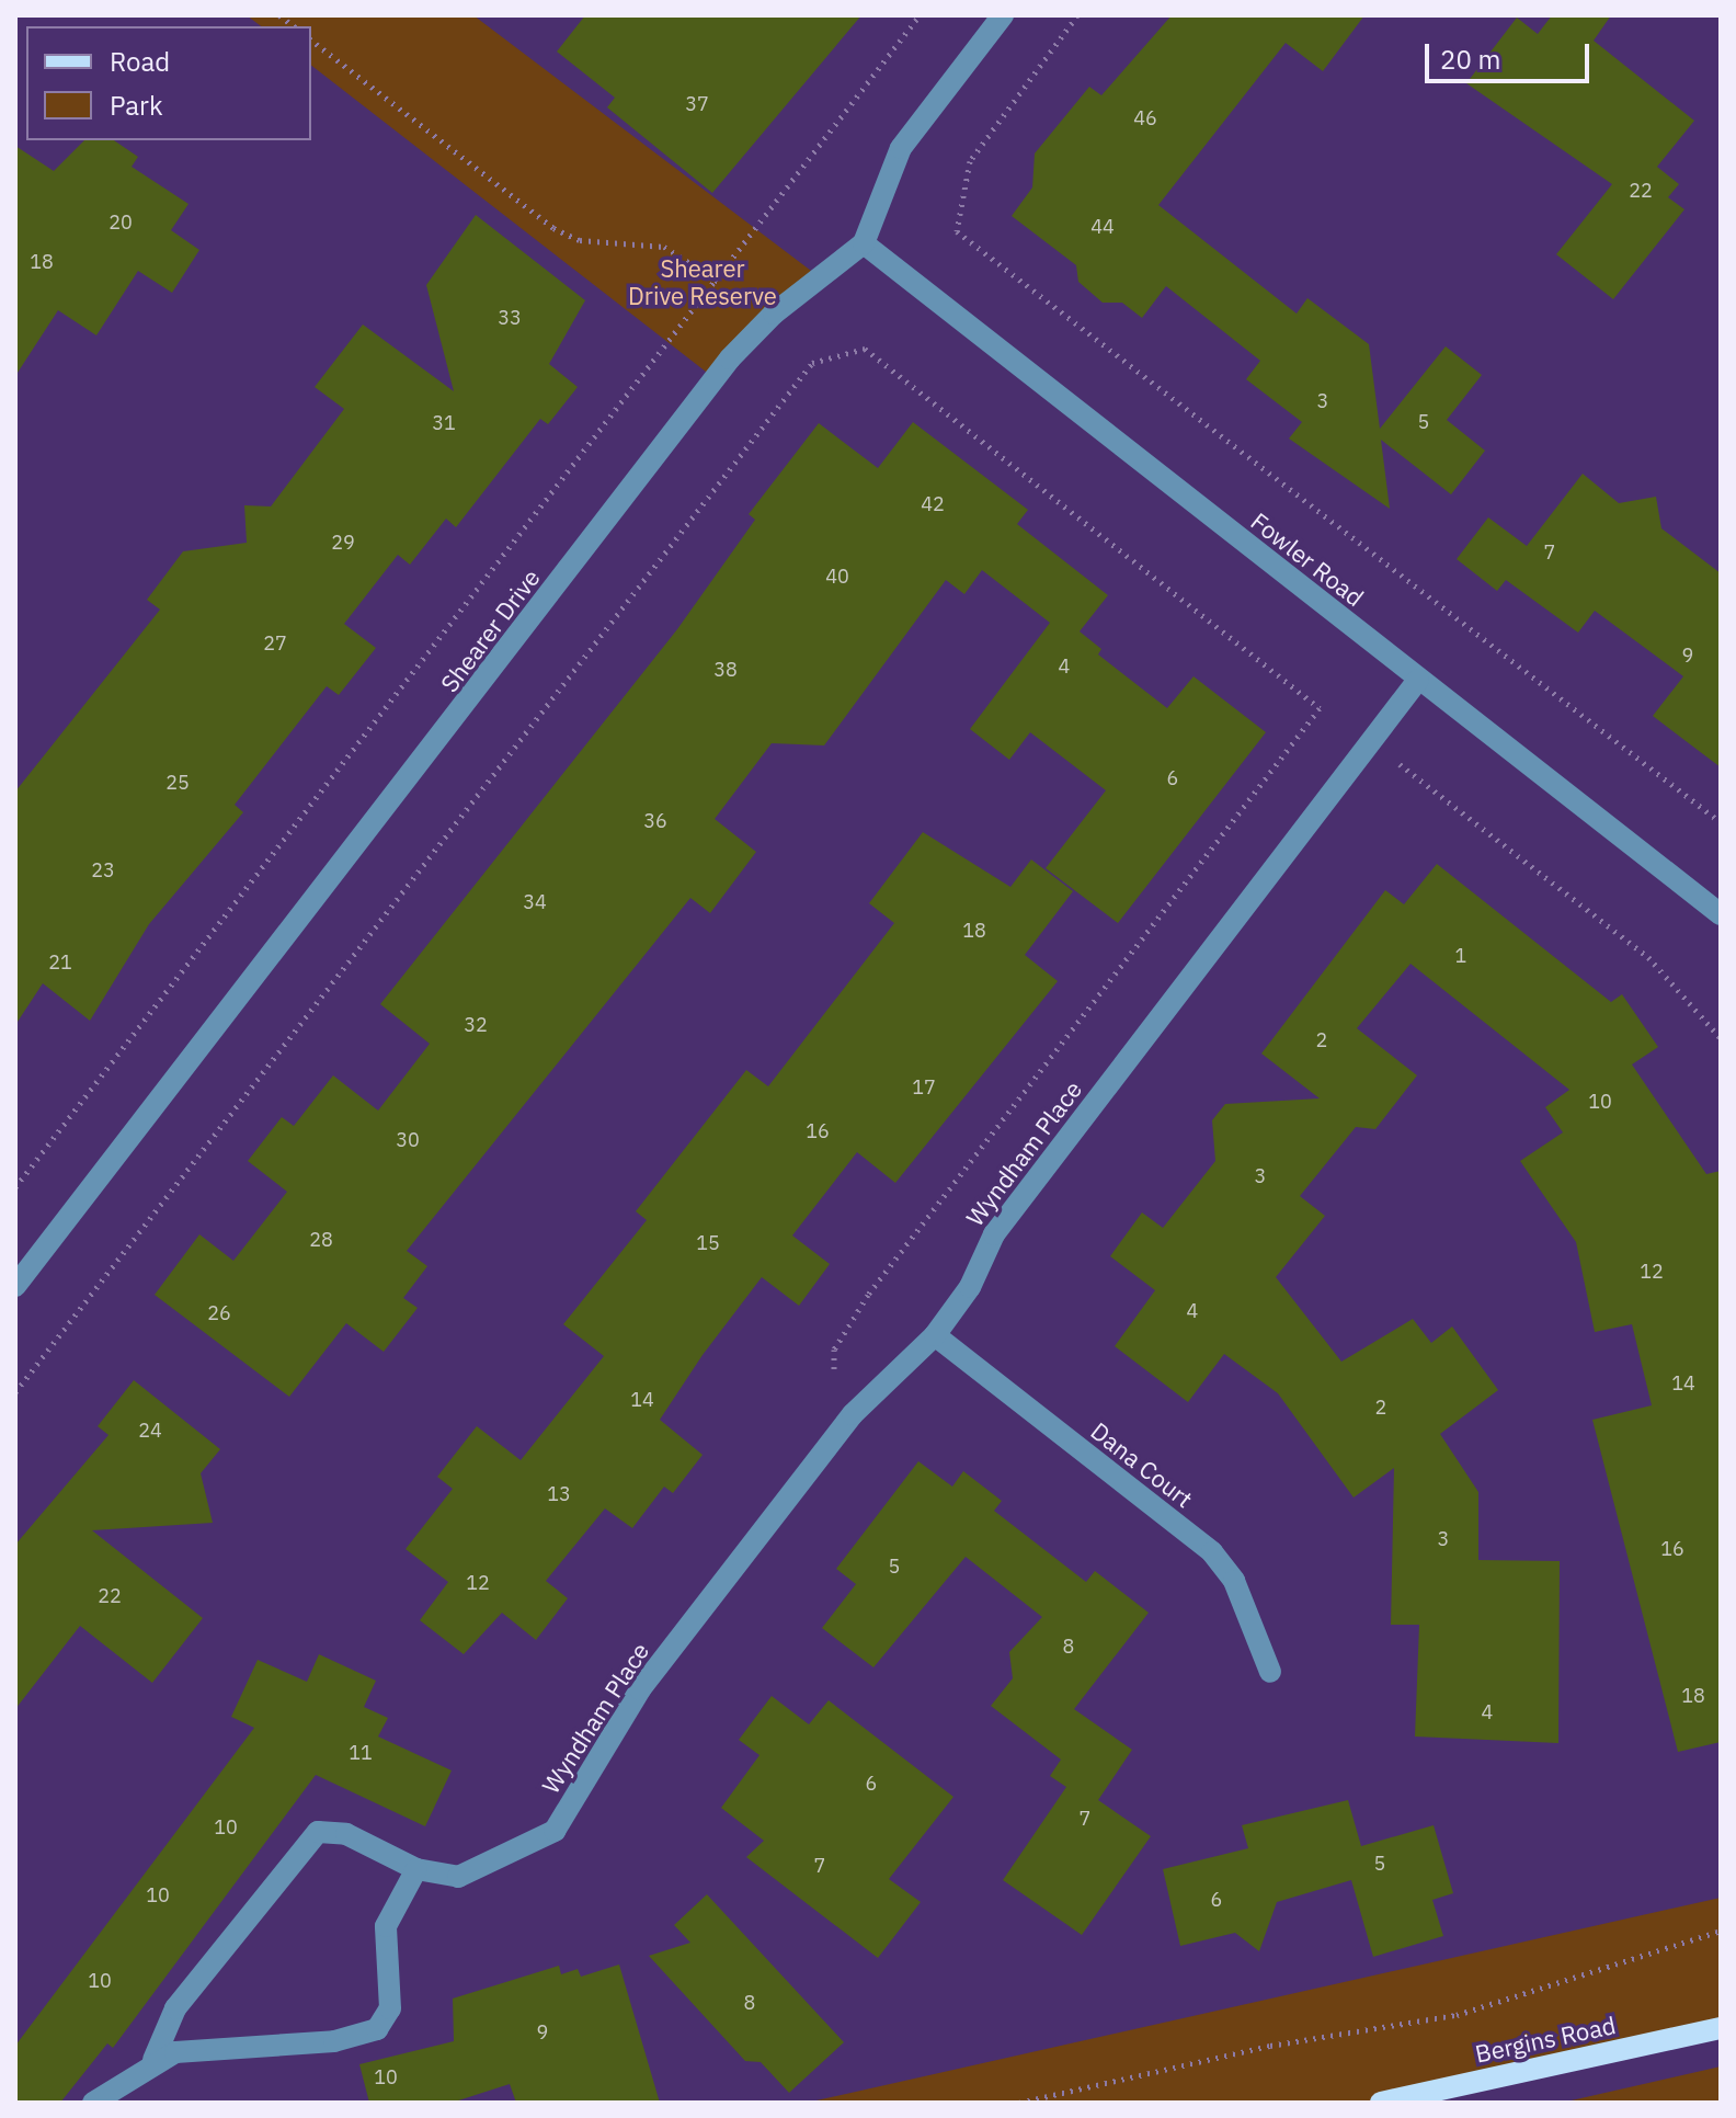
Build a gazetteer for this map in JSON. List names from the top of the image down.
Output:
{
  "streets": {
    "main road": ["Bergins Road"],
    "street": [
      "Fowler Road",
      "Shearer Drive",
      "Wyndham Place",
      "Dana Court"
    ]
  },
  "crossings": [
    ["Fowler Road", "Shearer Drive"],
    ["Fowler Road", "Wyndham Place"],
    ["Wyndham Place", "Dana Court"]
  ],
  "parks": ["Shearer Drive Reserve"],
  "house_numbers": [
    "37",
    "46",
    "22",
    "20",
    "44",
    "18",
    "33",
    "3",
    "5",
    "31",
    "42",
    "29",
    "7",
    "40",
    "27",
    "9",
    "4",
    "38",
    "6",
    "25",
    "36",
    "23",
    "34",
    "18",
    "1",
    "21",
    "32",
    "2",
    "17",
    "10",
    "16",
    "30",
    "3",
    "28",
    "15",
    "12",
    "4",
    "26",
    "14",
    "14",
    "2",
    "24",
    "13",
    "3",
    "16",
    "5",
    "12",
    "22",
    "8",
    "18",
    "4",
    "11",
    "6",
    "7",
    "10",
    "5",
    "7",
    "10",
    "6",
    "10",
    "8",
    "9",
    "10"
  ],
  "legend": ["Road", "Park"],
  "scale_bar": "20 m"
}
